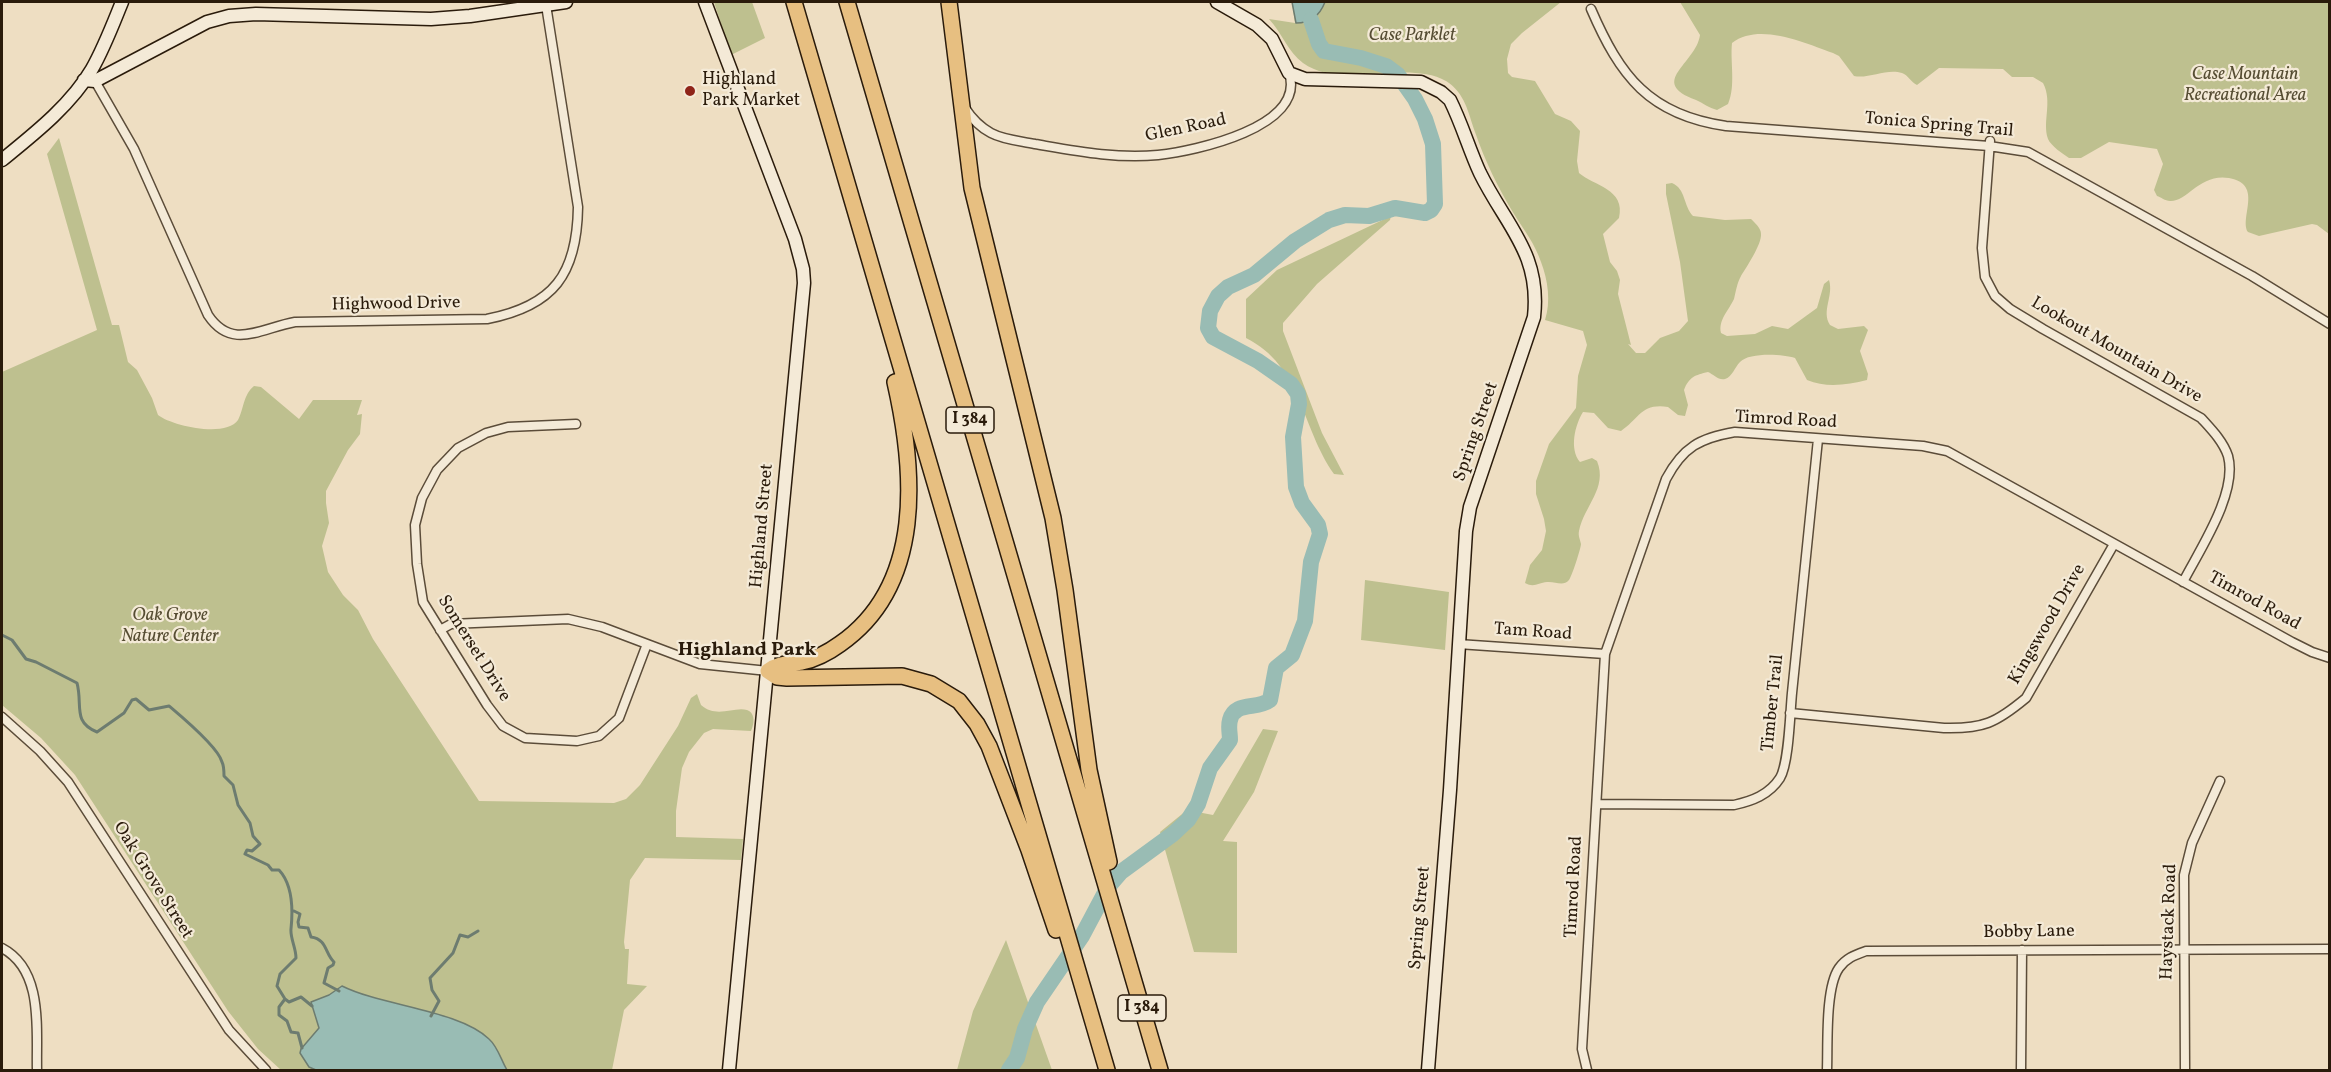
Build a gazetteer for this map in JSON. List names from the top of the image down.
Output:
{
  "streets": {
    "highway": ["I 384"],
    "street": [
      "Tonica Spring Trail",
      "Glen Road",
      "Highwood Drive",
      "Lookout Mountain Drive",
      "Timrod Road",
      "Spring Street",
      "Highland Street",
      "Kingswood Drive",
      "Tam Road",
      "Somerset Drive",
      "Timber Trail",
      "Oak Grove Street",
      "Haystack Road",
      "Bobby Lane"
    ]
  },
  "crossings": [
    ["Tonica Spring Trail", "Lookout Mountain Drive"],
    ["Glen Road", "Spring Street"],
    ["Lookout Mountain Drive", "Timrod Road"],
    ["Timrod Road", "Kingswood Drive"],
    ["Timrod Road", "Tam Road"],
    ["Timrod Road", "Timber Trail"],
    ["Spring Street", "Tam Road"],
    ["Kingswood Drive", "Timber Trail"],
    ["Haystack Road", "Bobby Lane"]
  ],
  "districts": ["Highland Park"],
  "parks": ["Case Parklet", "Case Mountain Recreational Area", "Oak Grove Nature Center"],
  "places": ["Highland Park Market"]
}
